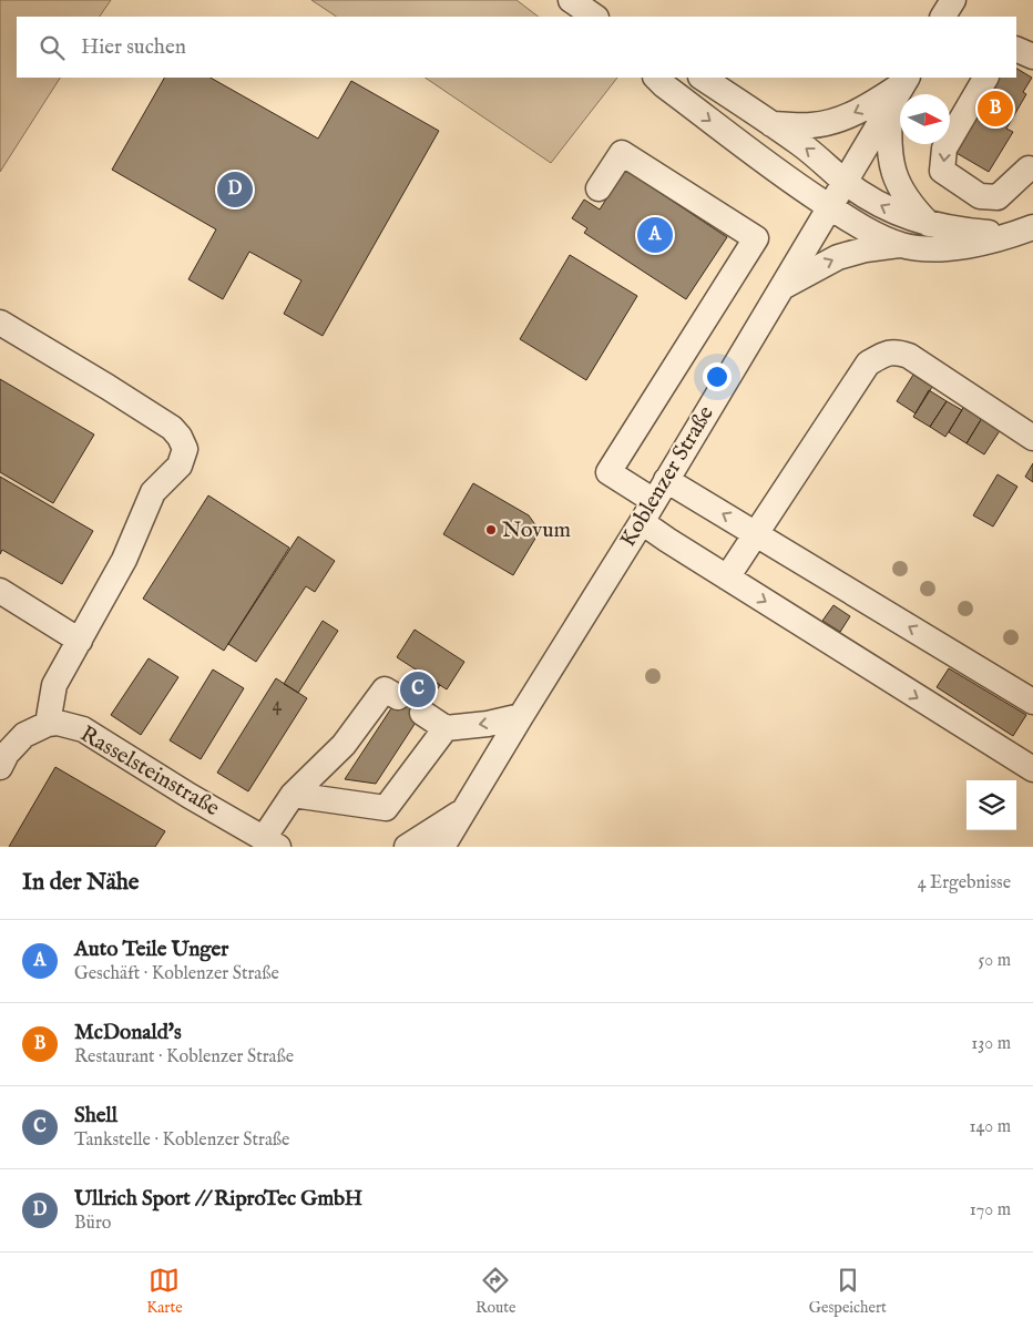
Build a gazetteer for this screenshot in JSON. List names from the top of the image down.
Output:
{
  "streets": {
    "street": ["Koblenzer Straße", "Rasselsteinstraße"]
  },
  "places": ["Novum"],
  "house_numbers": ["4"],
  "north": "right",
  "page": {
    "search": "Hier suchen",
    "pins": [
      "B",
      "D",
      "A",
      "C"
    ],
    "heading": ["In der Nähe", "4 Ergebnisse"],
    "list": [
      {
        "mark": "A",
        "name": "Auto Teile Unger",
        "note": "Geschäft · Koblenzer Straße",
        "value": "50 m"
      },
      {
        "mark": "B",
        "name": "McDonald's",
        "note": "Restaurant · Koblenzer Straße",
        "value": "130 m"
      },
      {
        "mark": "C",
        "name": "Shell",
        "note": "Tankstelle · Koblenzer Straße",
        "value": "140 m"
      },
      {
        "mark": "D",
        "name": "Ullrich Sport // RiproTec GmbH",
        "note": "Büro",
        "value": "170 m"
      }
    ],
    "nav": ["Karte", "Route", "Gespeichert"]
  }
}
